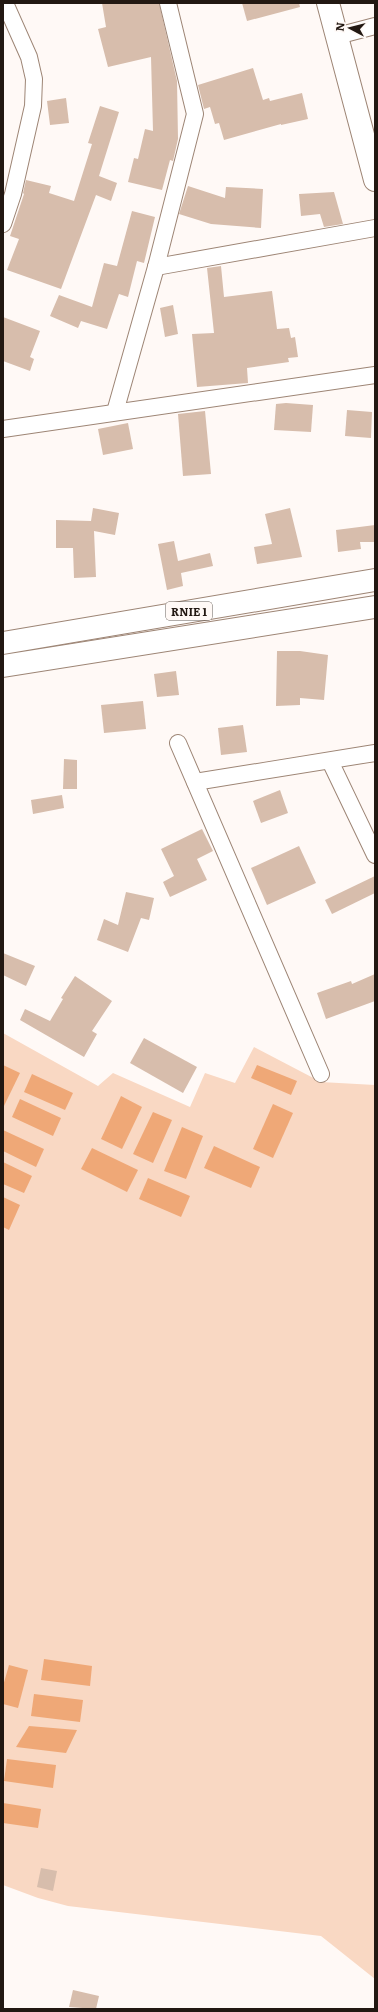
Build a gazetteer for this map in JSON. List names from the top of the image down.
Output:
{
  "streets": {
    "main road": ["RNIE 1"]
  },
  "north": "left"
}
